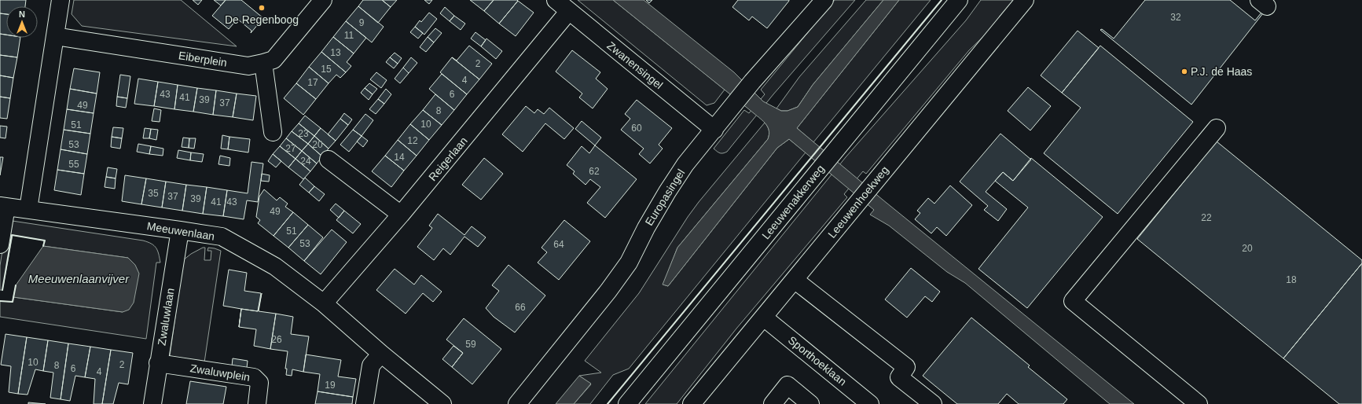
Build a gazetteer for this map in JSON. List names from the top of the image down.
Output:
{
  "streets": {
    "street": [
      "Eiberplein",
      "Zwanensingel",
      "Reigerlaan",
      "Europasingel",
      "Leeuwenakkerweg",
      "Leeuwenhoekweg",
      "Meeuwenlaan",
      "Zwaluwlaan",
      "Sporthoeklaan",
      "Zwaluwplein"
    ]
  },
  "crossings": [
    ["Zwanensingel", "Reigerlaan"],
    ["Zwanensingel", "Europasingel"],
    ["Reigerlaan", "Meeuwenlaan"],
    ["Leeuwenhoekweg", "Sporthoeklaan"],
    ["Meeuwenlaan", "Zwaluwlaan"],
    ["Zwaluwlaan", "Zwaluwplein"]
  ],
  "water": ["Meeuwenlaanvijver"],
  "places": ["De Regenboog", "P.J. de Haas"],
  "house_numbers": [
    "32",
    "9",
    "11",
    "13",
    "2",
    "15",
    "4",
    "17",
    "43",
    "6",
    "41",
    "39",
    "37",
    "49",
    "8",
    "10",
    "51",
    "60",
    "23",
    "12",
    "53",
    "20",
    "27",
    "14",
    "24",
    "55",
    "62",
    "35",
    "37",
    "39",
    "41",
    "43",
    "49",
    "22",
    "51",
    "53",
    "64",
    "20",
    "18",
    "66",
    "26",
    "59",
    "10",
    "2",
    "8",
    "6",
    "4",
    "19"
  ],
  "north": "top"
}
